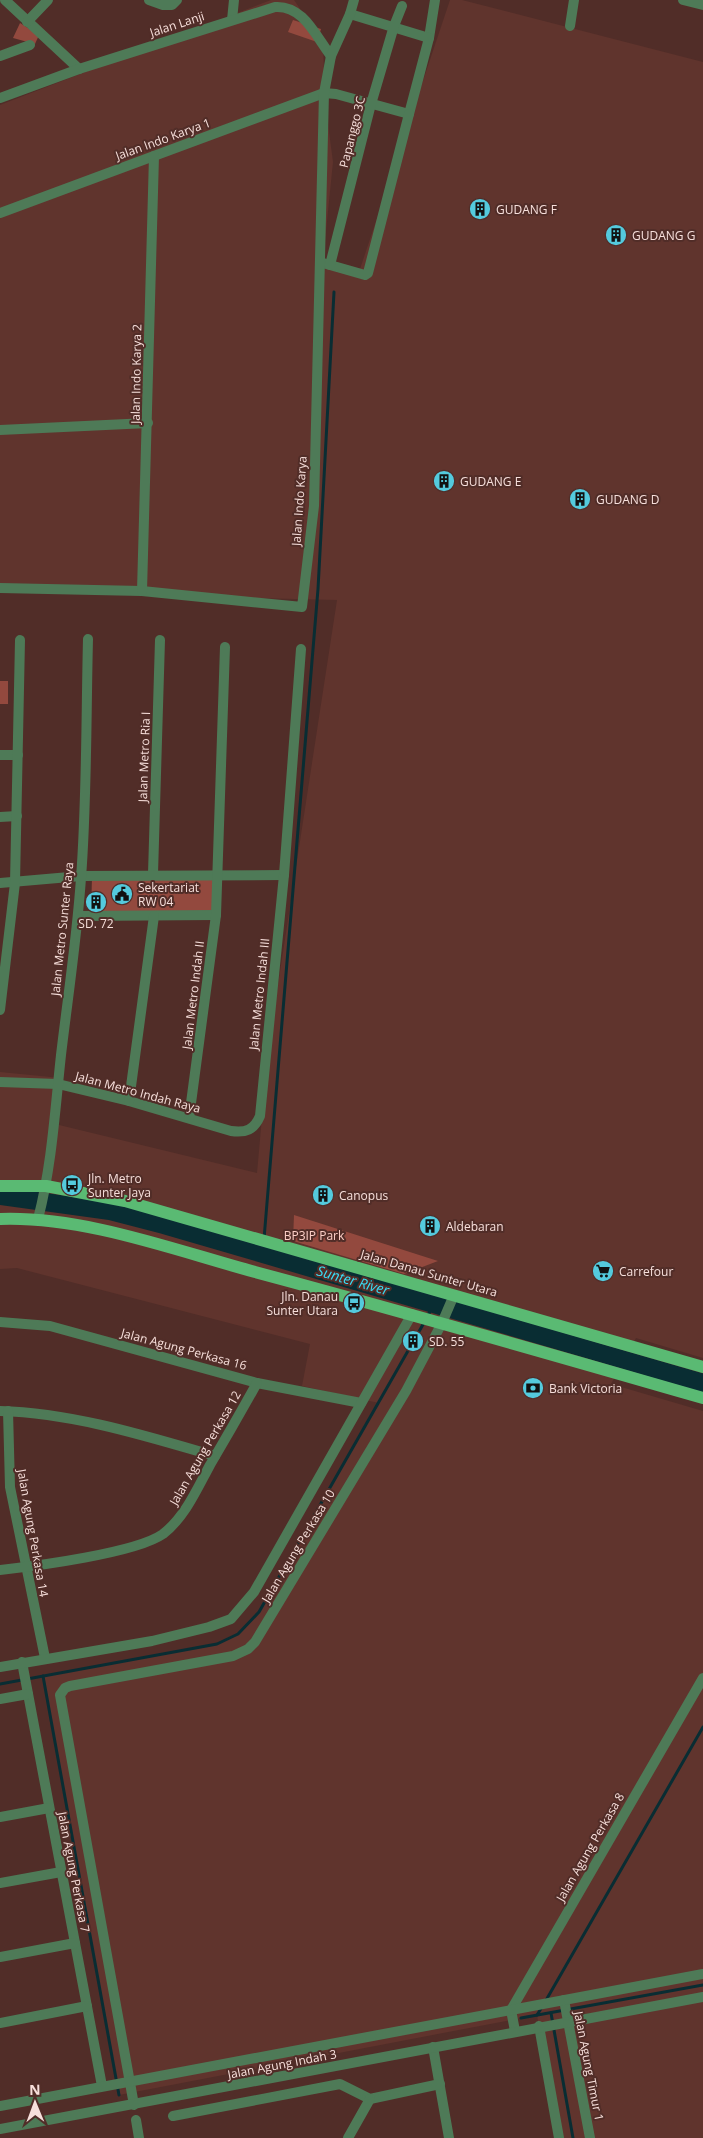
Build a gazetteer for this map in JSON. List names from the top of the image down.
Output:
{
  "streets": {
    "main road": ["Jalan Danau Sunter Utara"],
    "street": [
      "Jalan Lanji",
      "Papanggo 3C",
      "Jalan Indo Karya 1",
      "Jalan Indo Karya 2",
      "Jalan Indo Karya",
      "Jalan Metro Ria I",
      "Jalan Metro Sunter Raya",
      "Jalan Metro Indah III",
      "Jalan Metro Indah II",
      "Jalan Metro Indah Raya",
      "Jalan Agung Perkasa 16",
      "Jalan Agung Perkasa 12",
      "Jalan Agung Perkasa 14",
      "Jalan Agung Perkasa 10",
      "Jalan Agung Perkasa 8",
      "Jalan Agung Perkasa 7",
      "Jalan Agung Indah 3",
      "Jalan Agung Timur 1"
    ]
  },
  "crossings": [
    ["Jalan Lanji", "Jalan Indo Karya"],
    ["Papanggo 3C", "Jalan Indo Karya 1"],
    ["Papanggo 3C", "Jalan Indo Karya"],
    ["Jalan Indo Karya 1", "Jalan Indo Karya 2"],
    ["Jalan Indo Karya 1", "Jalan Indo Karya"],
    ["Jalan Indo Karya 2", "Jalan Indo Karya"],
    ["Jalan Metro Sunter Raya", "Jalan Metro Indah Raya"],
    ["Jalan Metro Sunter Raya", "Jalan Danau Sunter Utara"],
    ["Jalan Metro Indah III", "Jalan Metro Indah Raya"],
    ["Jalan Metro Indah II", "Jalan Metro Indah Raya"],
    ["Jalan Danau Sunter Utara", "Jalan Agung Perkasa 10"],
    ["Jalan Agung Perkasa 16", "Jalan Agung Perkasa 12"],
    ["Jalan Agung Perkasa 16", "Jalan Agung Perkasa 10"],
    ["Jalan Agung Perkasa 12", "Jalan Agung Perkasa 14"],
    ["Jalan Agung Perkasa 14", "Jalan Agung Perkasa 10"],
    ["Jalan Agung Perkasa 10", "Jalan Agung Perkasa 7"],
    ["Jalan Agung Perkasa 8", "Jalan Agung Indah 3"],
    ["Jalan Agung Perkasa 7", "Jalan Agung Indah 3"],
    ["Jalan Agung Indah 3", "Jalan Agung Timur 1"]
  ],
  "water": ["Sunter River"],
  "parks": ["BP3IP Park"],
  "places": {
    "building": [
      "GUDANG F",
      "GUDANG G",
      "GUDANG E",
      "GUDANG D",
      "SD. 72",
      "Canopus",
      "Aldebaran",
      "SD. 55"
    ],
    "public building": ["Sekertariat RW 04"],
    "bus stop": ["Jln. Metro Sunter Jaya", "Jln. Danau Sunter Utara"],
    "supermarket": ["Carrefour"],
    "bank": ["Bank Victoria"]
  },
  "north": "top"
}
